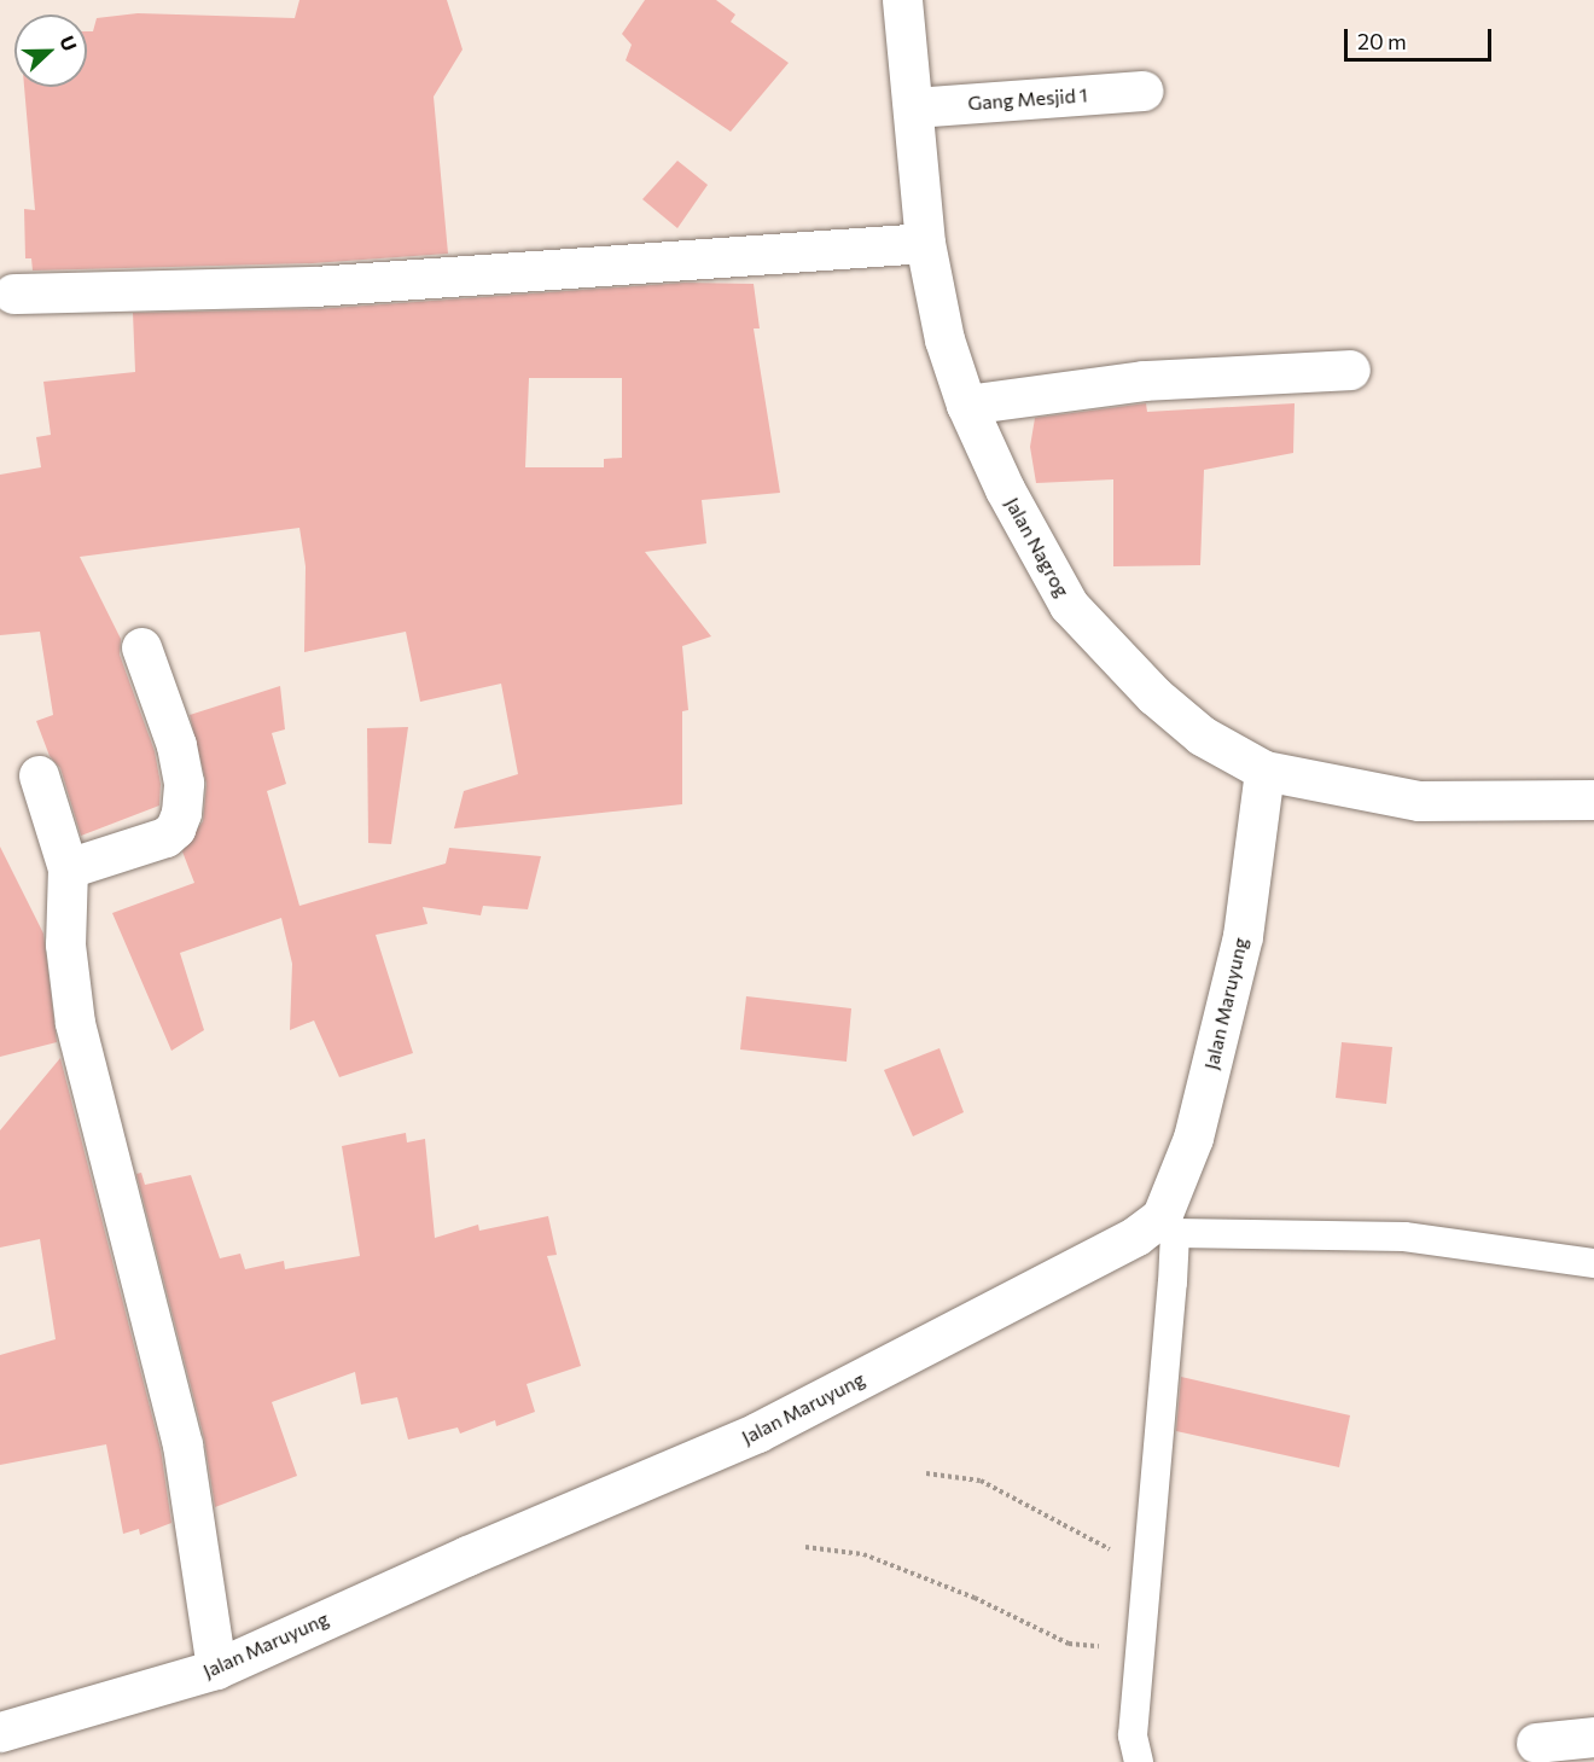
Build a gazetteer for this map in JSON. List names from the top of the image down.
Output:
{
  "streets": {
    "street": ["Gang Mesjid 1", "Jalan Nagrog", "Jalan Maruyung"]
  },
  "crossings": [
    ["Gang Mesjid 1", "Jalan Nagrog"],
    ["Jalan Nagrog", "Jalan Maruyung"]
  ],
  "scale_bar": "20 m",
  "north": "right"
}
